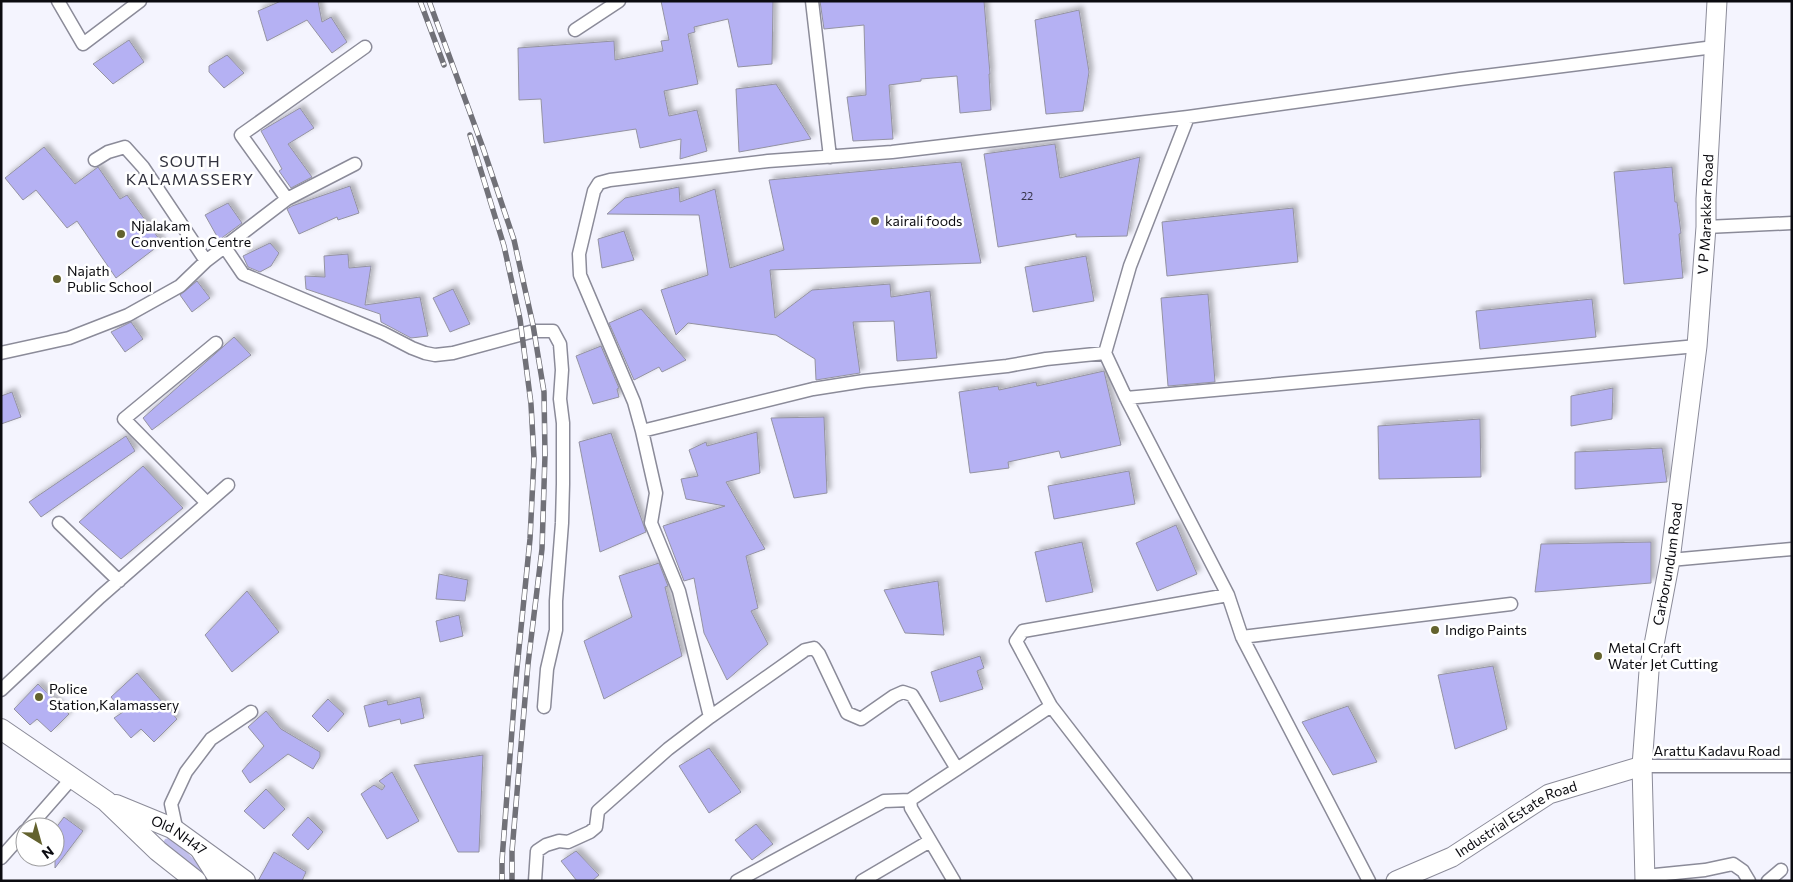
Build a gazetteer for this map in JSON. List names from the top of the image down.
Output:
{
  "streets": {
    "main road": ["Old NH47"],
    "street": [
      "V P Marakkar Road",
      "Carborundum Road",
      "Arattu Kadavu Road",
      "Industrial Estate Road"
    ]
  },
  "crossings": [
    ["V P Marakkar Road", "Carborundum Road"],
    ["Carborundum Road", "Arattu Kadavu Road"],
    ["Carborundum Road", "Industrial Estate Road"],
    ["Arattu Kadavu Road", "Industrial Estate Road"]
  ],
  "districts": ["SOUTH KALAMASSERY"],
  "places": [
    "kairali foods",
    "Njalakam Convention Centre",
    "Najath Public School",
    "Indigo Paints",
    "Metal Craft Water Jet Cutting",
    "Police Station,Kalamassery"
  ],
  "house_numbers": ["22"],
  "north": "bottom right"
}
